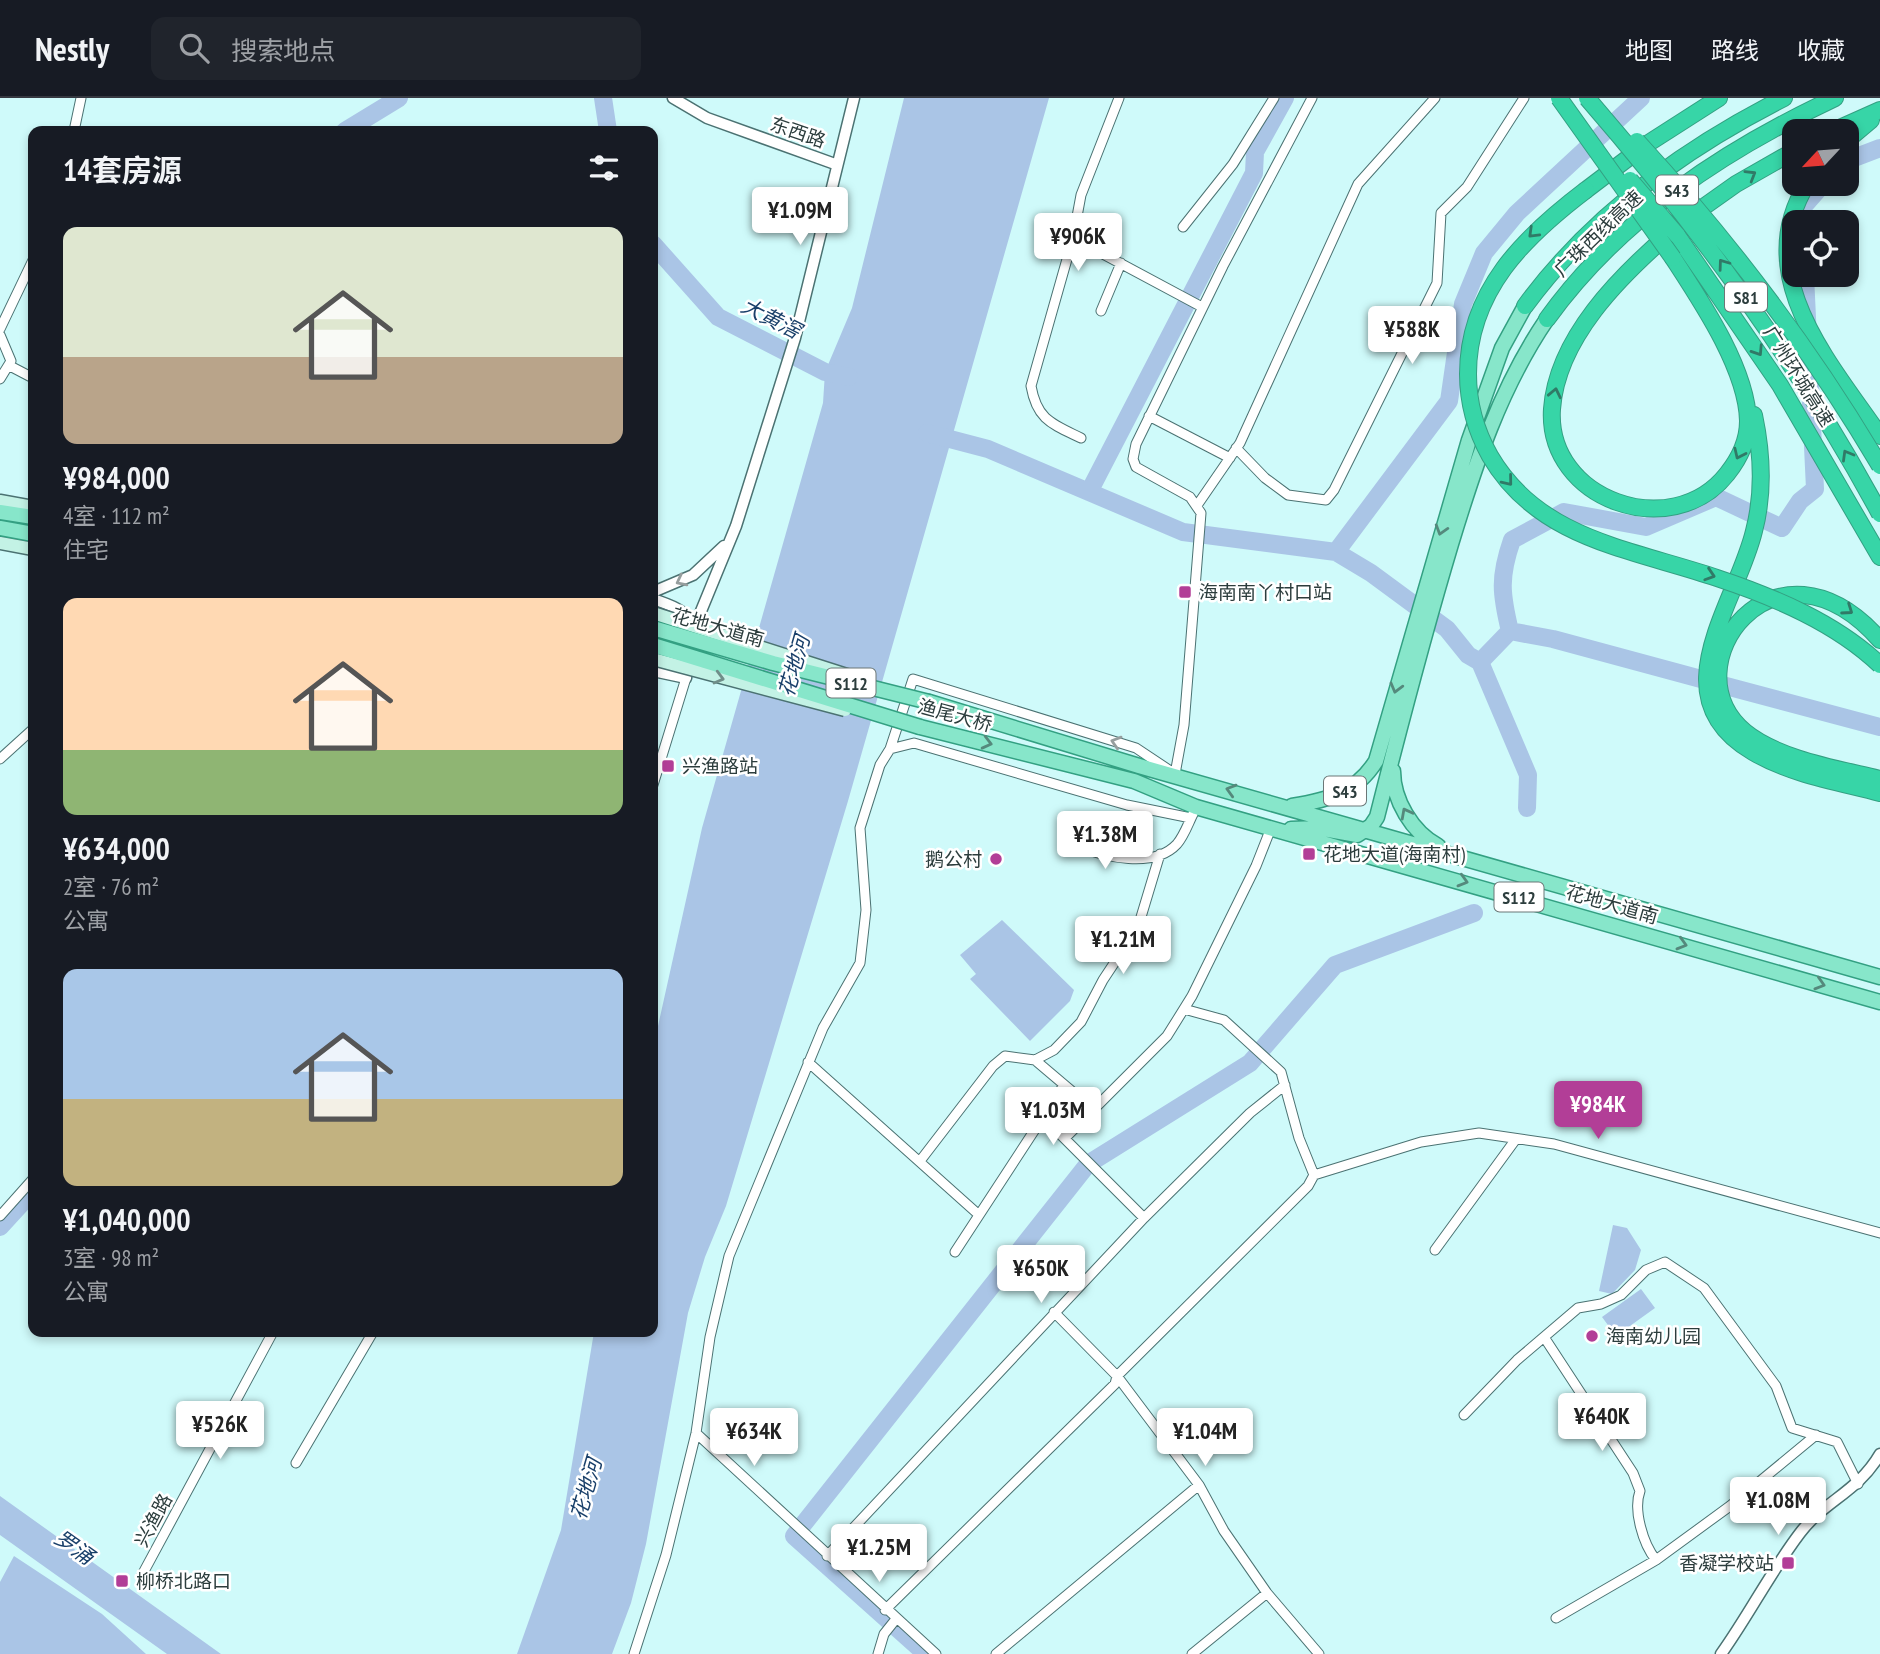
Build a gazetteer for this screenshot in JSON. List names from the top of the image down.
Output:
{
  "streets": {
    "highway": [
      "S43",
      "广珠西线高速",
      "S81",
      "广州环城高速"
    ],
    "main road": ["花地大道南", "S112", "渔尾大桥"],
    "street": ["东西路", "兴渔路"]
  },
  "crossings": [
    ["S43", "广珠西线高速"],
    ["S43", "花地大道南"],
    ["花地大道南", "渔尾大桥"]
  ],
  "one_way": ["渔尾大桥"],
  "water": ["大黄滘", "花地河", "罗涌"],
  "places": {
    "transit": [
      "海南南丫村口站",
      "兴渔路站",
      "花地大道(海南村)",
      "香凝学校站",
      "柳桥北路口"
    ],
    "other": ["鹅公村", "海南幼儿园"]
  },
  "north": "bottom left",
  "page": {
    "header": "Nestly",
    "search": "搜索地点",
    "nav": ["地图", "路线", "收藏"],
    "heading": "14套房源",
    "price": [
      "¥1.09M",
      "¥906K",
      "¥588K",
      "¥1.38M",
      "¥1.21M",
      "¥984K",
      "¥1.03M",
      "¥650K",
      "¥640K",
      "¥526K",
      "¥634K",
      "¥1.04M",
      "¥1.08M",
      "¥1.25M"
    ],
    "list": [
      {
        "name": "¥984,000",
        "note": "4室 · 112 m² · 住宅"
      },
      {
        "name": "¥634,000",
        "note": "2室 · 76 m² · 公寓"
      },
      {
        "name": "¥1,040,000",
        "note": "3室 · 98 m² · 公寓"
      }
    ]
  }
}
